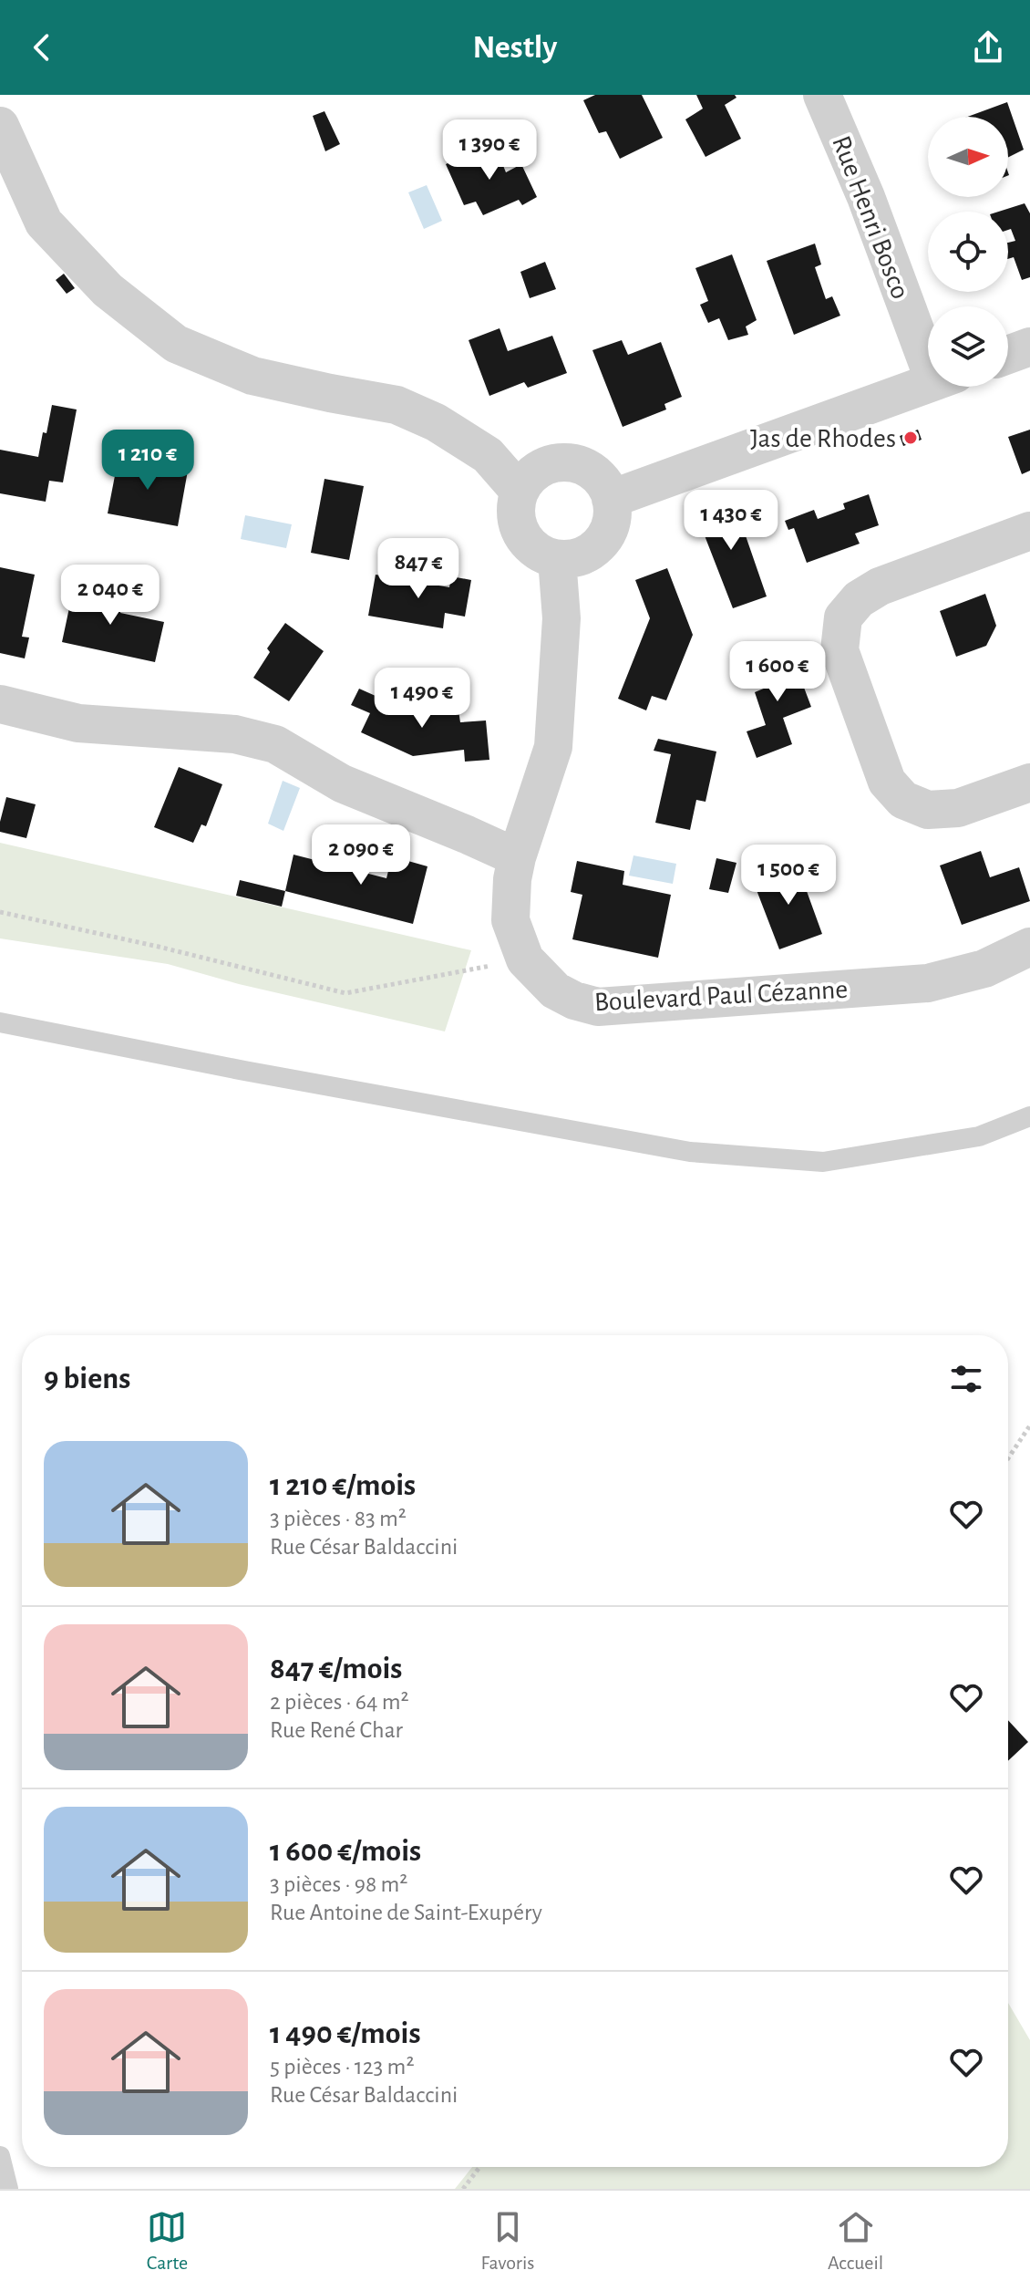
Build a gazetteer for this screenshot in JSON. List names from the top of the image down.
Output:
{
  "streets": {
    "street": ["Rue Henri Bosco", "Boulevard Paul Cézanne"]
  },
  "places": ["Jas de Rhodes"],
  "north": "right",
  "page": {
    "header": "Nestly",
    "price": [
      "1 390 €",
      "1 210 €",
      "1 430 €",
      "847 €",
      "2 040 €",
      "1 600 €",
      "1 490 €",
      "2 090 €",
      "1 500 €"
    ],
    "heading": "9 biens",
    "list": [
      {
        "name": "1 210 €/mois",
        "note": "3 pièces · 83 m² · Rue César Baldaccini"
      },
      {
        "name": "847 €/mois",
        "note": "2 pièces · 64 m² · Rue René Char"
      },
      {
        "name": "1 600 €/mois",
        "note": "3 pièces · 98 m² · Rue Antoine de Saint-Exupéry"
      },
      {
        "name": "1 490 €/mois",
        "note": "5 pièces · 123 m² · Rue César Baldaccini"
      }
    ],
    "tabs": ["Carte", "Favoris", "Accueil"]
  }
}
